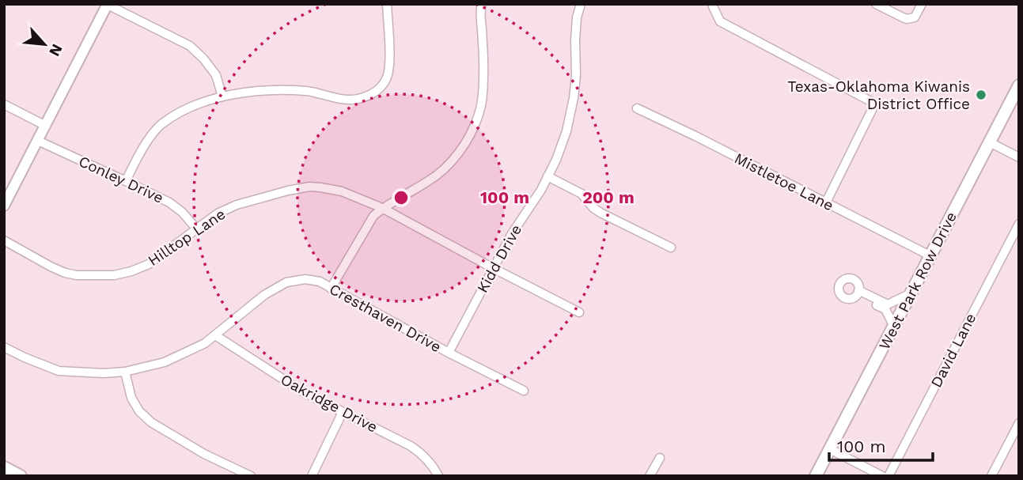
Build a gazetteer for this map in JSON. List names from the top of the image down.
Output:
{
  "streets": {
    "main road": ["West Park Row Drive"],
    "street": [
      "Conley Drive",
      "Mistletoe Lane",
      "Hilltop Lane",
      "Kidd Drive",
      "Cresthaven Drive",
      "David Lane",
      "Oakridge Drive"
    ]
  },
  "crossings": [
    ["Conley Drive", "Hilltop Lane"],
    ["Mistletoe Lane", "West Park Row Drive"],
    ["Hilltop Lane", "Kidd Drive"],
    ["Kidd Drive", "Cresthaven Drive"],
    ["Cresthaven Drive", "Oakridge Drive"]
  ],
  "places": ["Texas-Oklahoma Kiwanis District Office"],
  "scale_bar": "100 m",
  "north": "bottom right",
  "rings": ["100 m", "200 m"]
}
